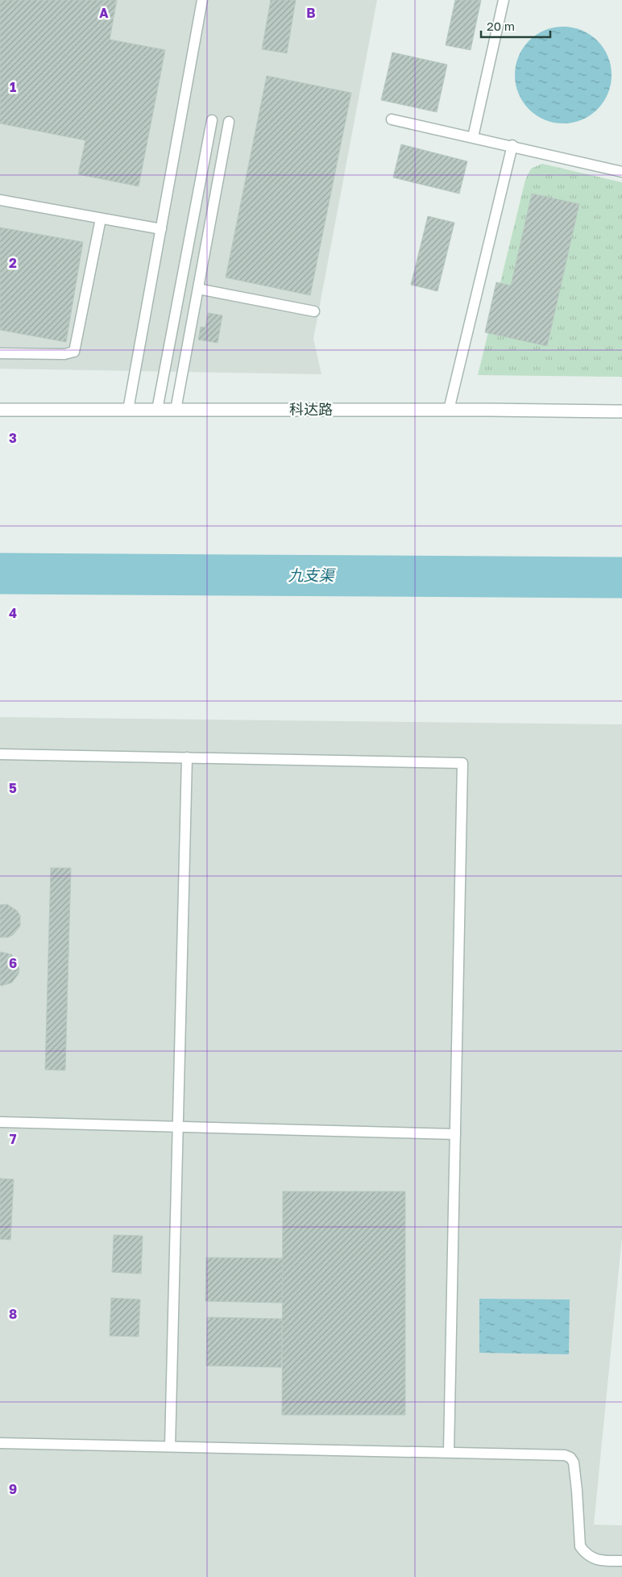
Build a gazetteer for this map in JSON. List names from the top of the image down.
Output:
{
  "streets": {
    "street": ["科达路"]
  },
  "water": ["九支渠"],
  "scale_bar": "20 m",
  "grid": {
    "columns": ["A", "B"],
    "rows": [
      "1",
      "2",
      "3",
      "4",
      "5",
      "6",
      "7",
      "8",
      "9"
    ]
  }
}
